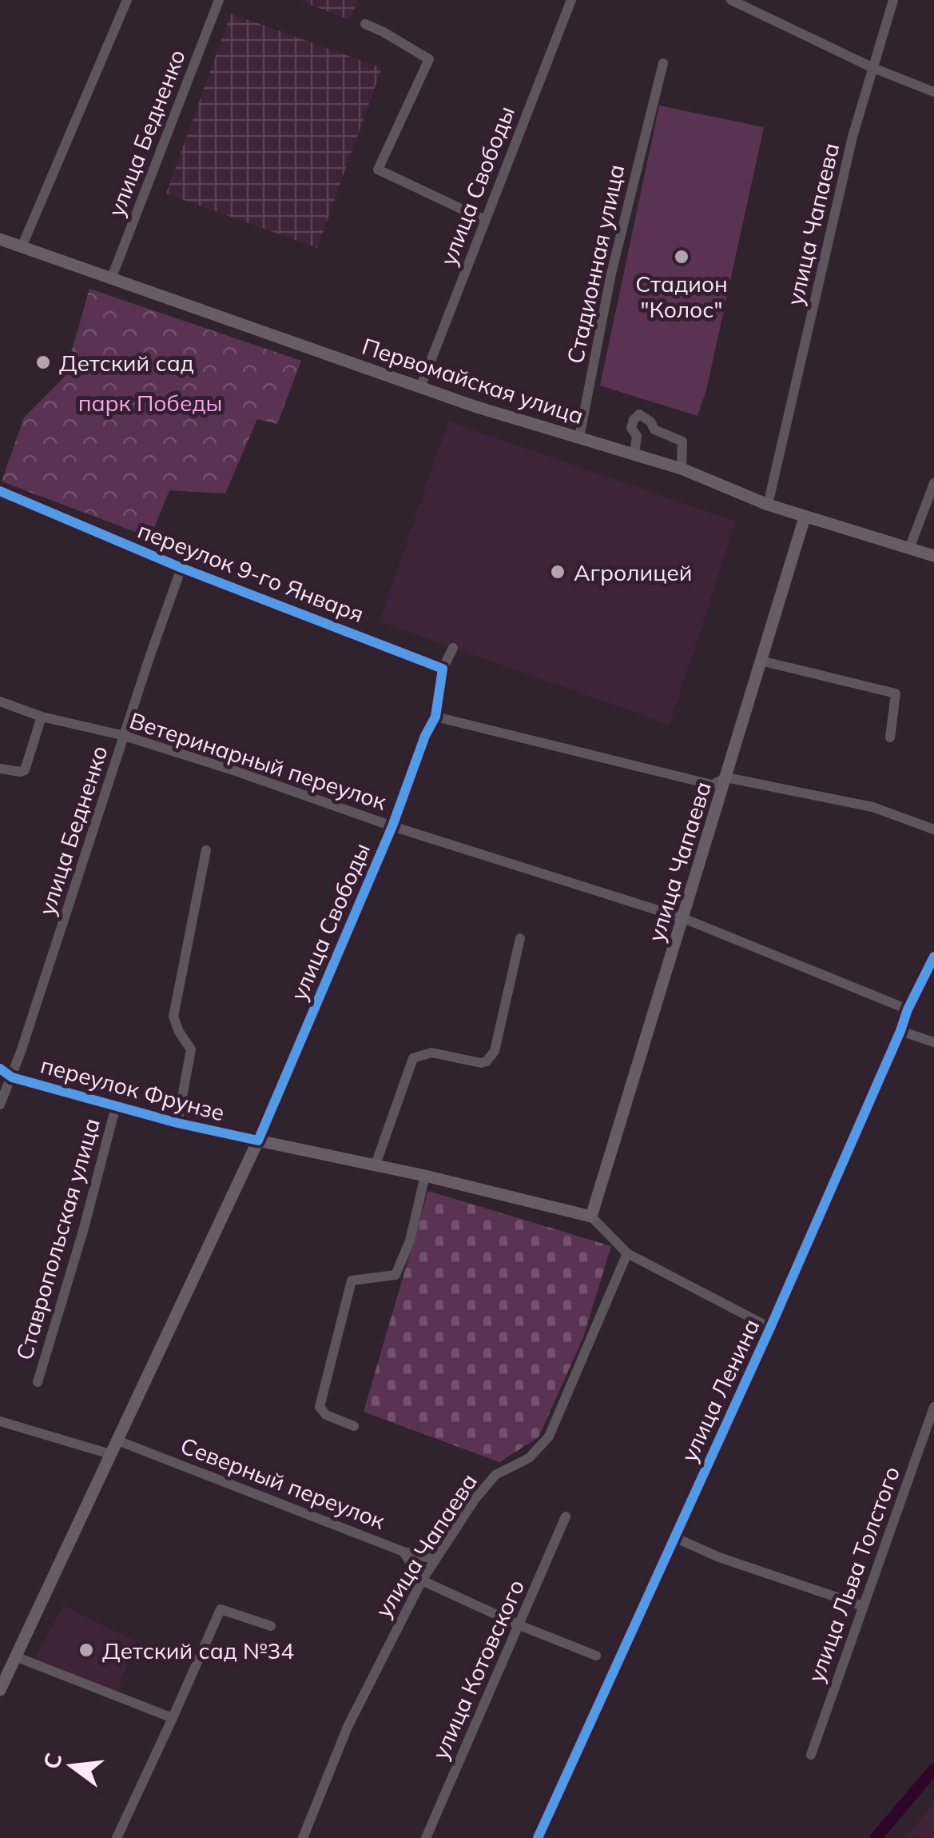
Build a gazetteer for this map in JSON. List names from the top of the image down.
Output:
{
  "streets": {
    "main road": [
      "улица Свободы",
      "улица Чапаева",
      "Первомайская улица",
      "переулок Фрунзе"
    ],
    "street": [
      "улица Бедненко",
      "Стадионная улица",
      "переулок 9-го Января",
      "Ветеринарный переулок",
      "Ставропольская улица",
      "улица Ленина",
      "Северный переулок",
      "улица Льва Толстого",
      "улица Котовского"
    ]
  },
  "crossings": [
    ["улица Бедненко", "Первомайская улица"],
    ["улица Бедненко", "переулок 9-го Января"],
    ["улица Бедненко", "Ветеринарный переулок"],
    ["улица Бедненко", "переулок Фрунзе"],
    ["улица Свободы", "Первомайская улица"],
    ["улица Свободы", "Ветеринарный переулок"],
    ["улица Свободы", "переулок Фрунзе"],
    ["улица Свободы", "Северный переулок"],
    ["улица Чапаева", "Первомайская улица"],
    ["улица Чапаева", "Ветеринарный переулок"],
    ["улица Чапаева", "переулок Фрунзе"],
    ["улица Чапаева", "Северный переулок"],
    ["Стадионная улица", "Первомайская улица"],
    ["Ветеринарный переулок", "улица Ленина"],
    ["переулок Фрунзе", "Ставропольская улица"]
  ],
  "parks": ["парк Победы"],
  "places": [
    "Стадион \"Колос\"",
    "Детский сад",
    "Агролицей",
    "Детский сад №34"
  ],
  "north": "left"
}
